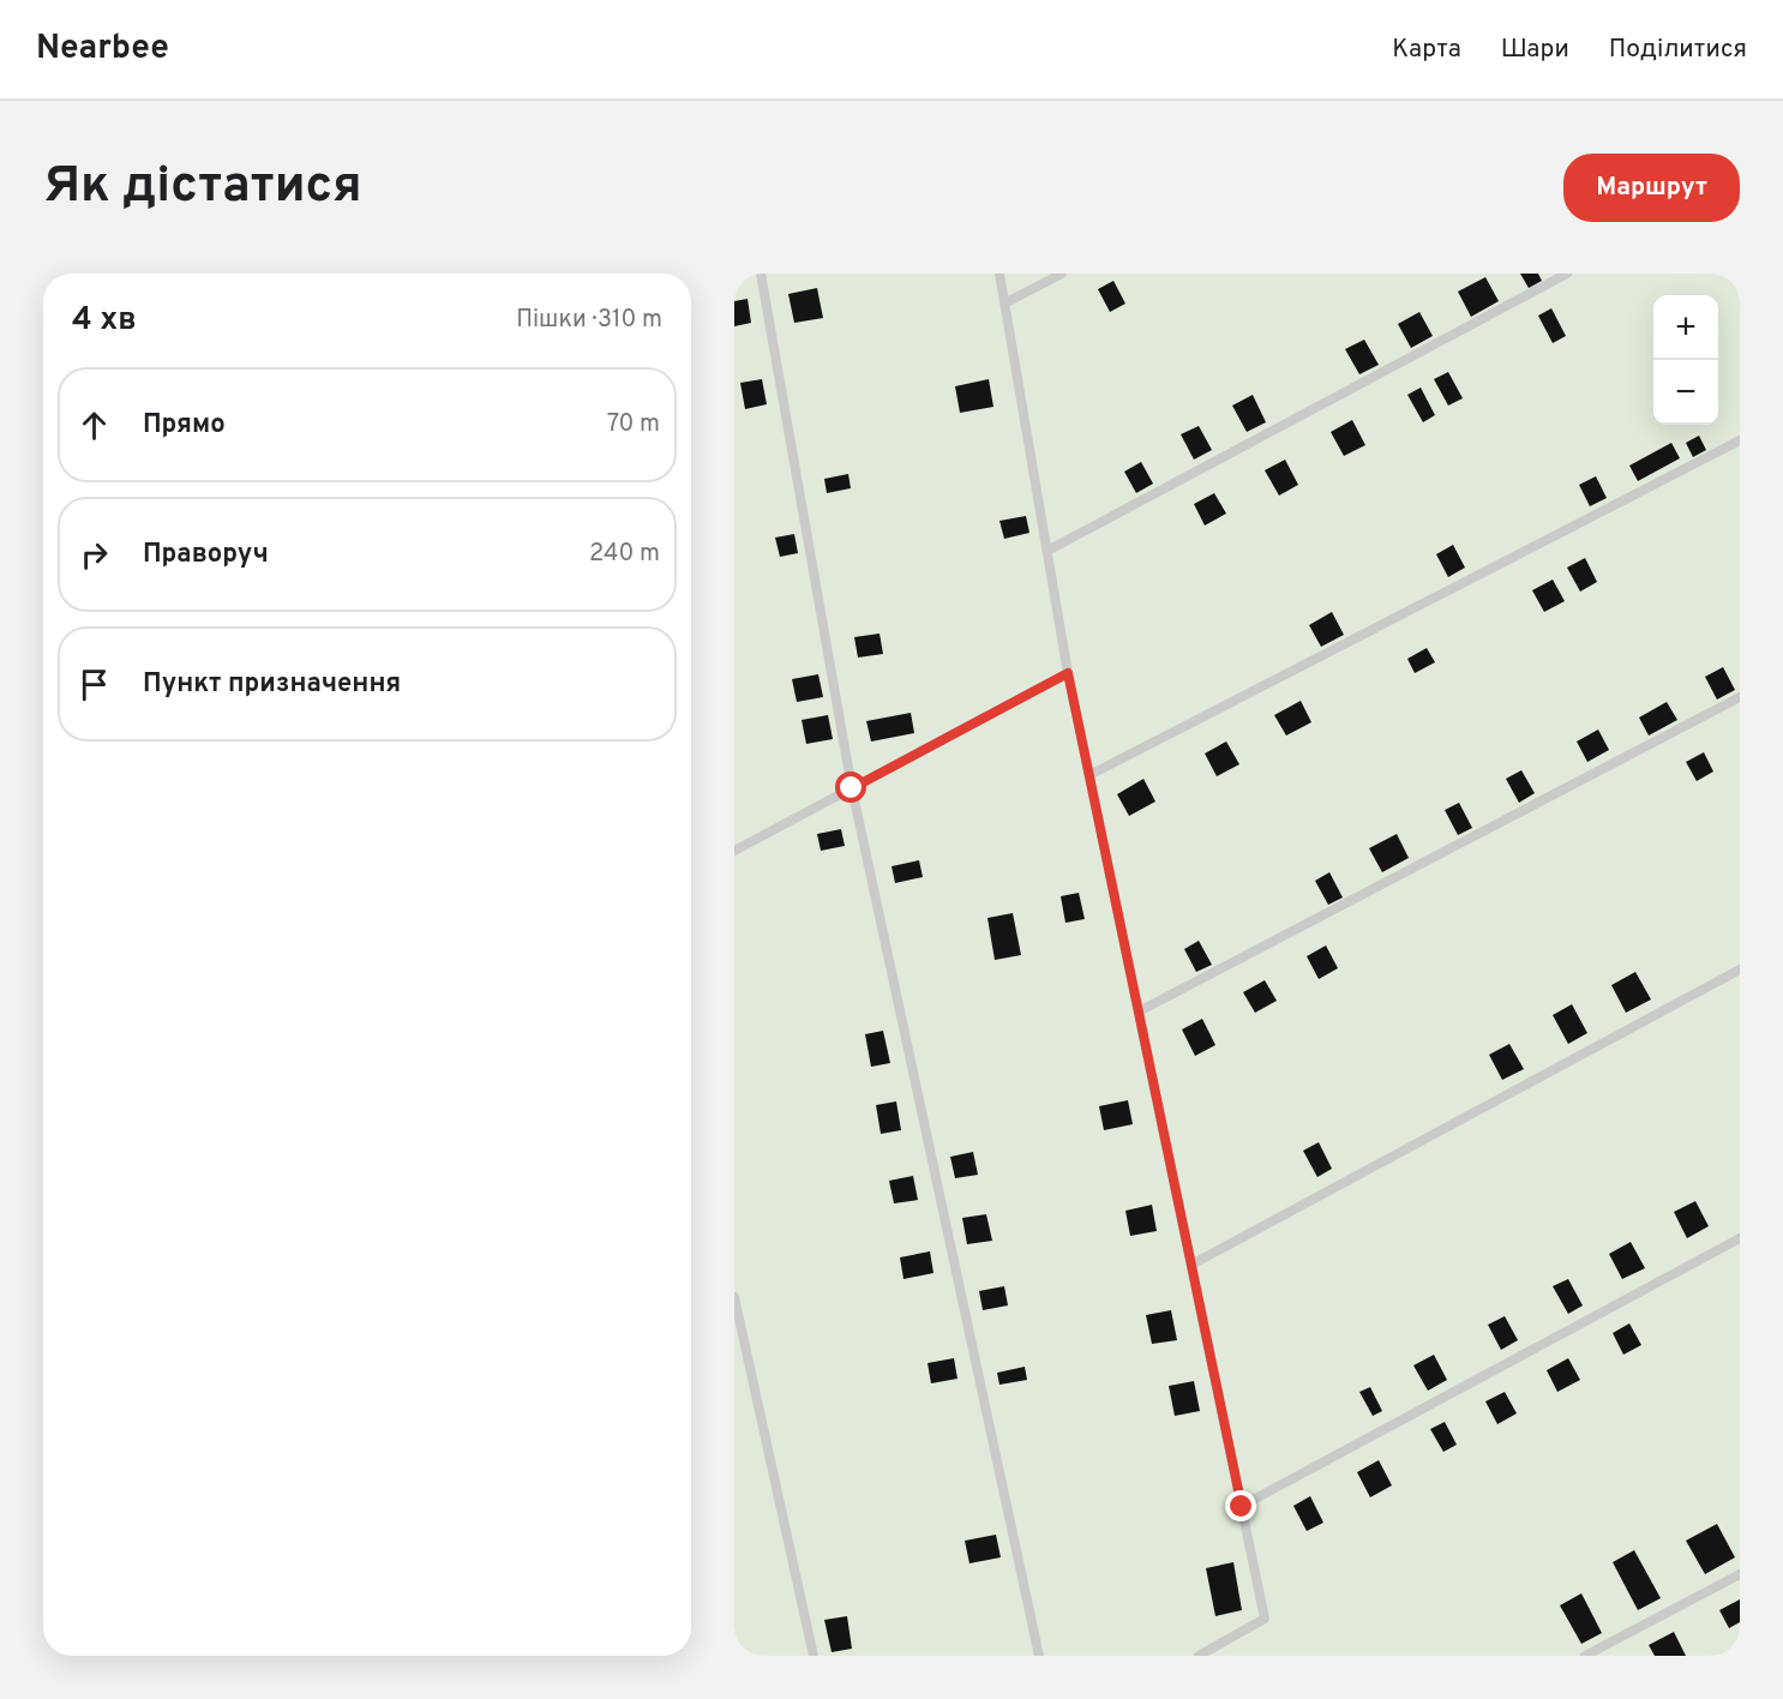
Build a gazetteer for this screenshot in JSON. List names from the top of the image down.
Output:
{
  "page": {
    "header": "Nearbee",
    "nav": ["Карта", "Шари", "Поділитися"],
    "buttons": "Маршрут",
    "title": "Як дістатися",
    "heading": ["4 хв", "Пішки · 310 m"],
    "map_buttons": ["+", "−"],
    "list": [
      ["Прямо", "70 m"],
      ["Праворуч", "240 m"],
      "Пункт призначення"
    ]
  }
}
